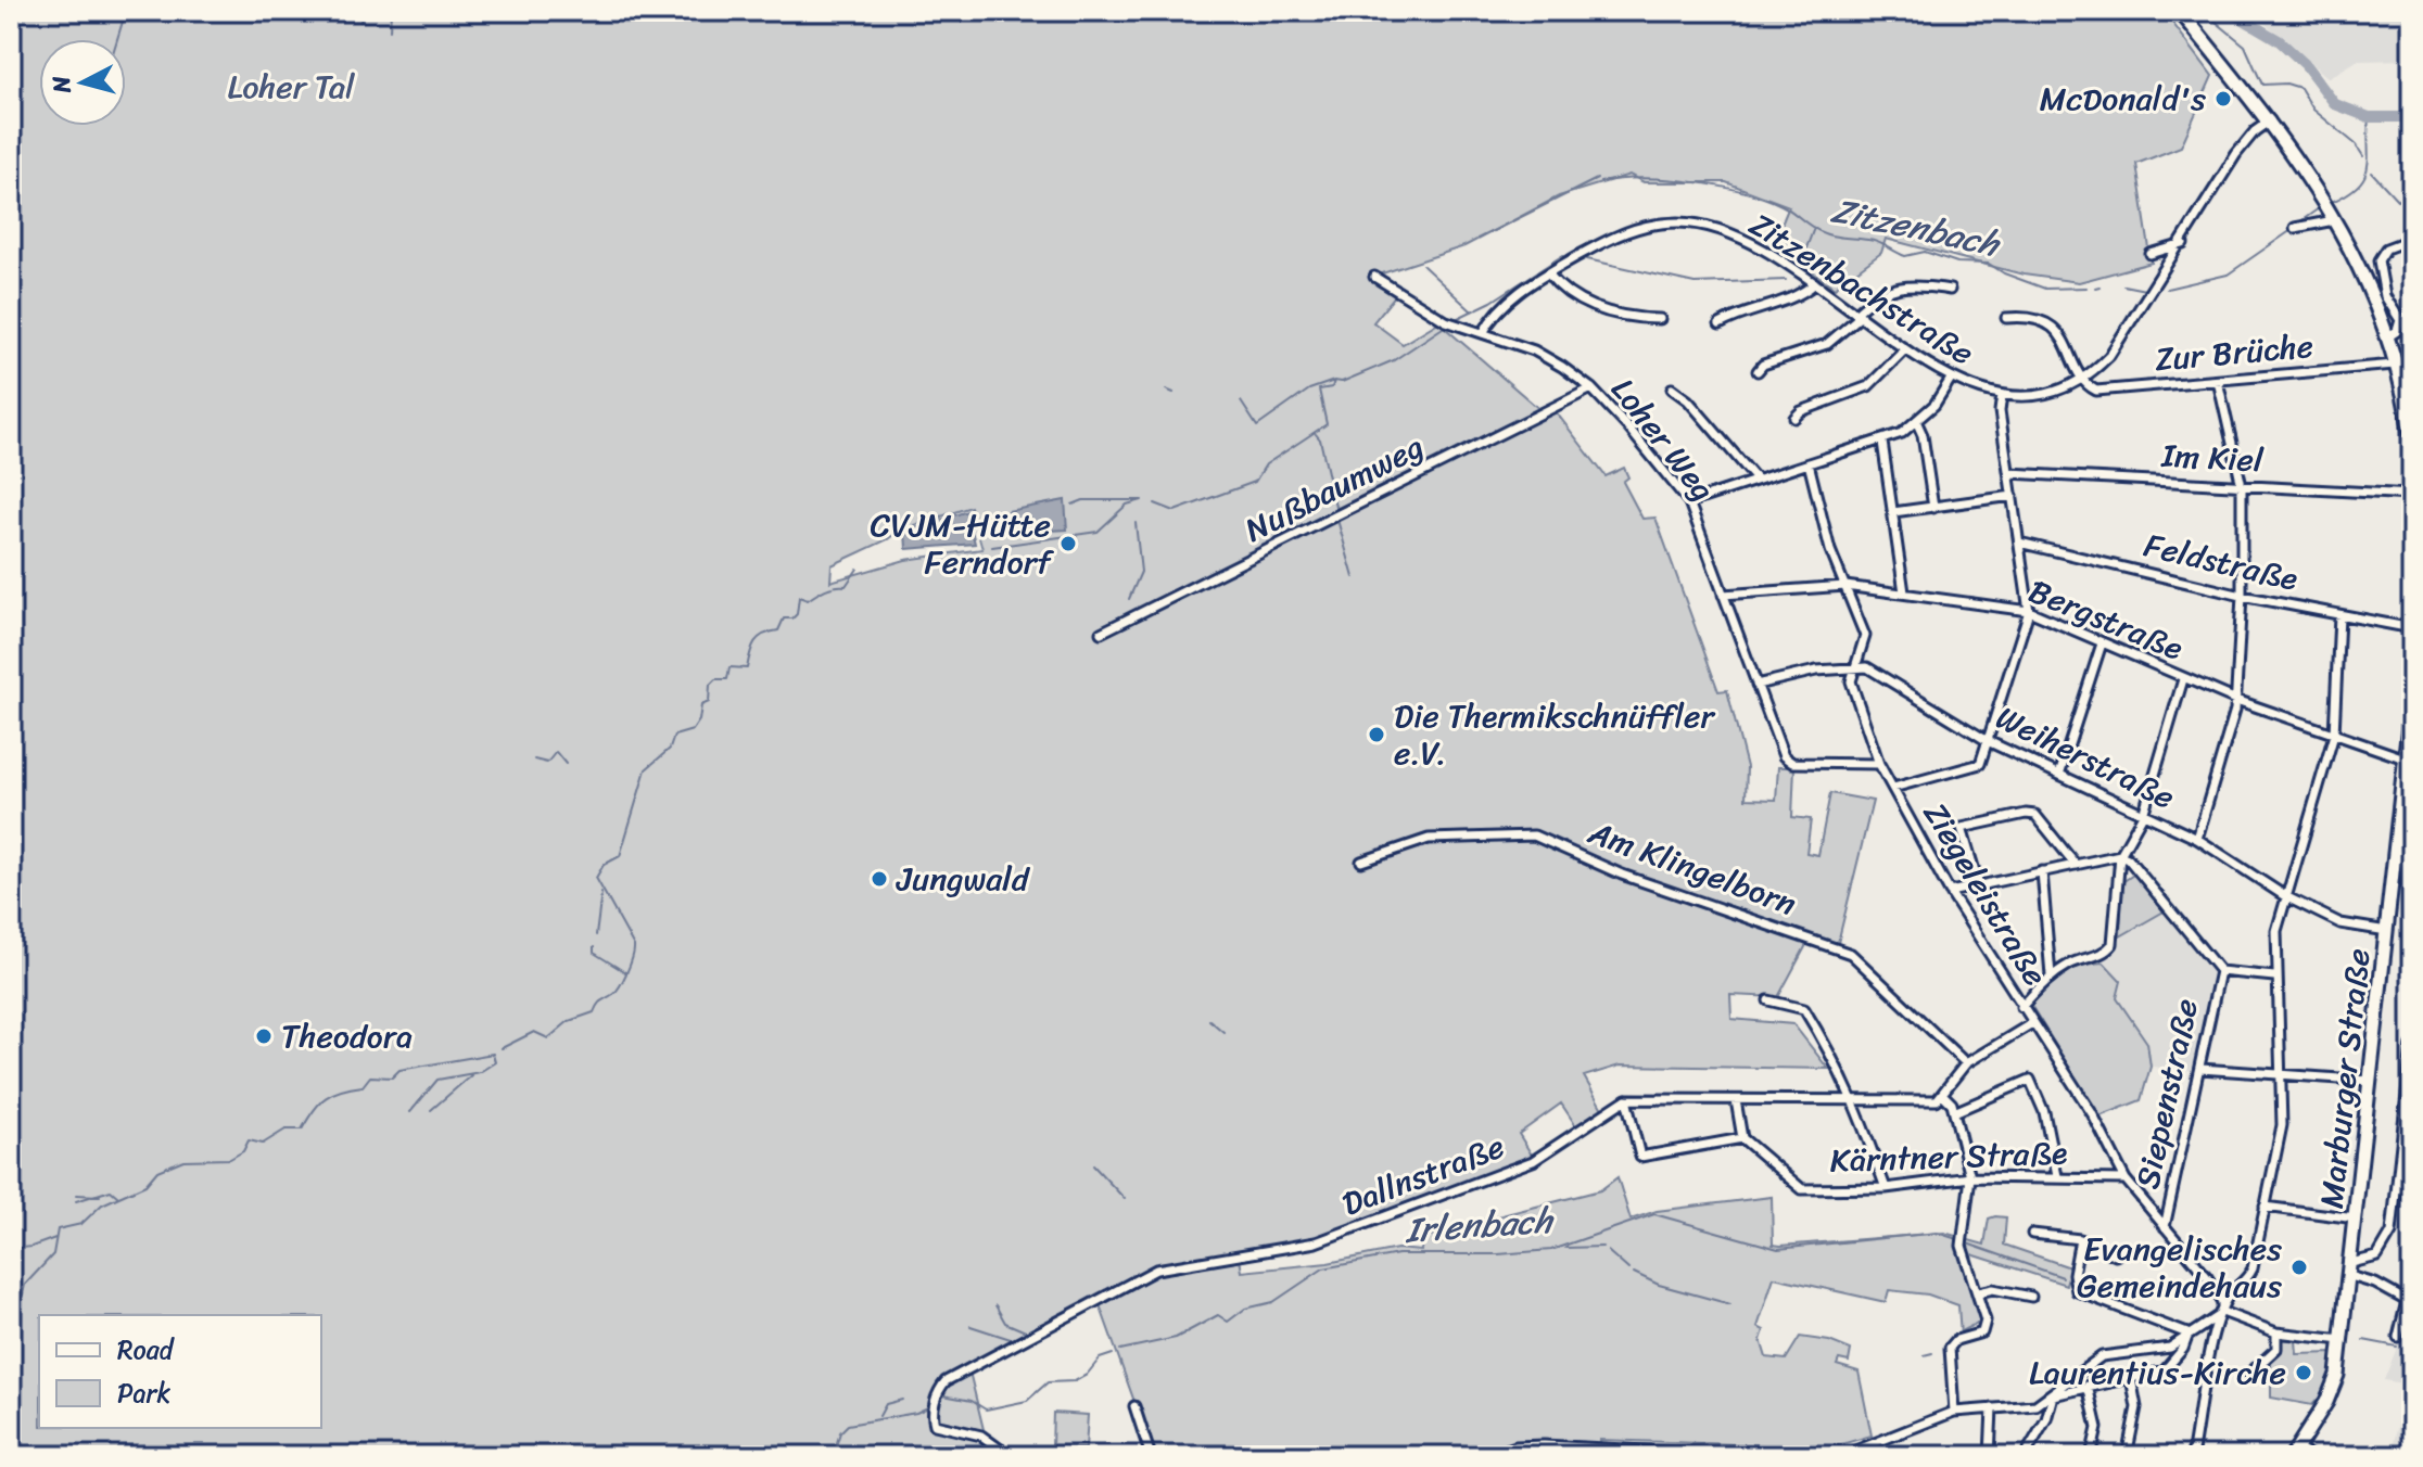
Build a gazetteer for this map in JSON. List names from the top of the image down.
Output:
{
  "streets": {
    "main road": ["Marburger Straße"],
    "street": [
      "Zitzenbachstraße",
      "Zur Brüche",
      "Loher Weg",
      "Im Kiel",
      "Nußbaumweg",
      "Feldstraße",
      "Bergstraße",
      "Weiherstraße",
      "Am Klingelborn",
      "Ziegeleistraße",
      "Siepenstraße",
      "Kärntner Straße",
      "Dallnstraße"
    ]
  },
  "crossings": [
    ["Zitzenbachstraße", "Zur Brüche"],
    ["Zitzenbachstraße", "Loher Weg"],
    ["Loher Weg", "Nußbaumweg"],
    ["Loher Weg", "Bergstraße"],
    ["Loher Weg", "Weiherstraße"],
    ["Loher Weg", "Ziegeleistraße"],
    ["Bergstraße", "Ziegeleistraße"],
    ["Bergstraße", "Marburger Straße"],
    ["Weiherstraße", "Ziegeleistraße"],
    ["Weiherstraße", "Marburger Straße"],
    ["Ziegeleistraße", "Siepenstraße"],
    ["Ziegeleistraße", "Kärntner Straße"]
  ],
  "water": ["Zitzenbach", "Irlenbach"],
  "parks": ["Loher Tal"],
  "places": [
    "McDonald's",
    "CVJM-Hütte Ferndorf",
    "Die Thermikschnüffler e.V.",
    "Jungwald",
    "Theodora",
    "Evangelisches Gemeindehaus",
    "Laurentius-Kirche"
  ],
  "legend": ["Road", "Park"],
  "north": "left"
}
